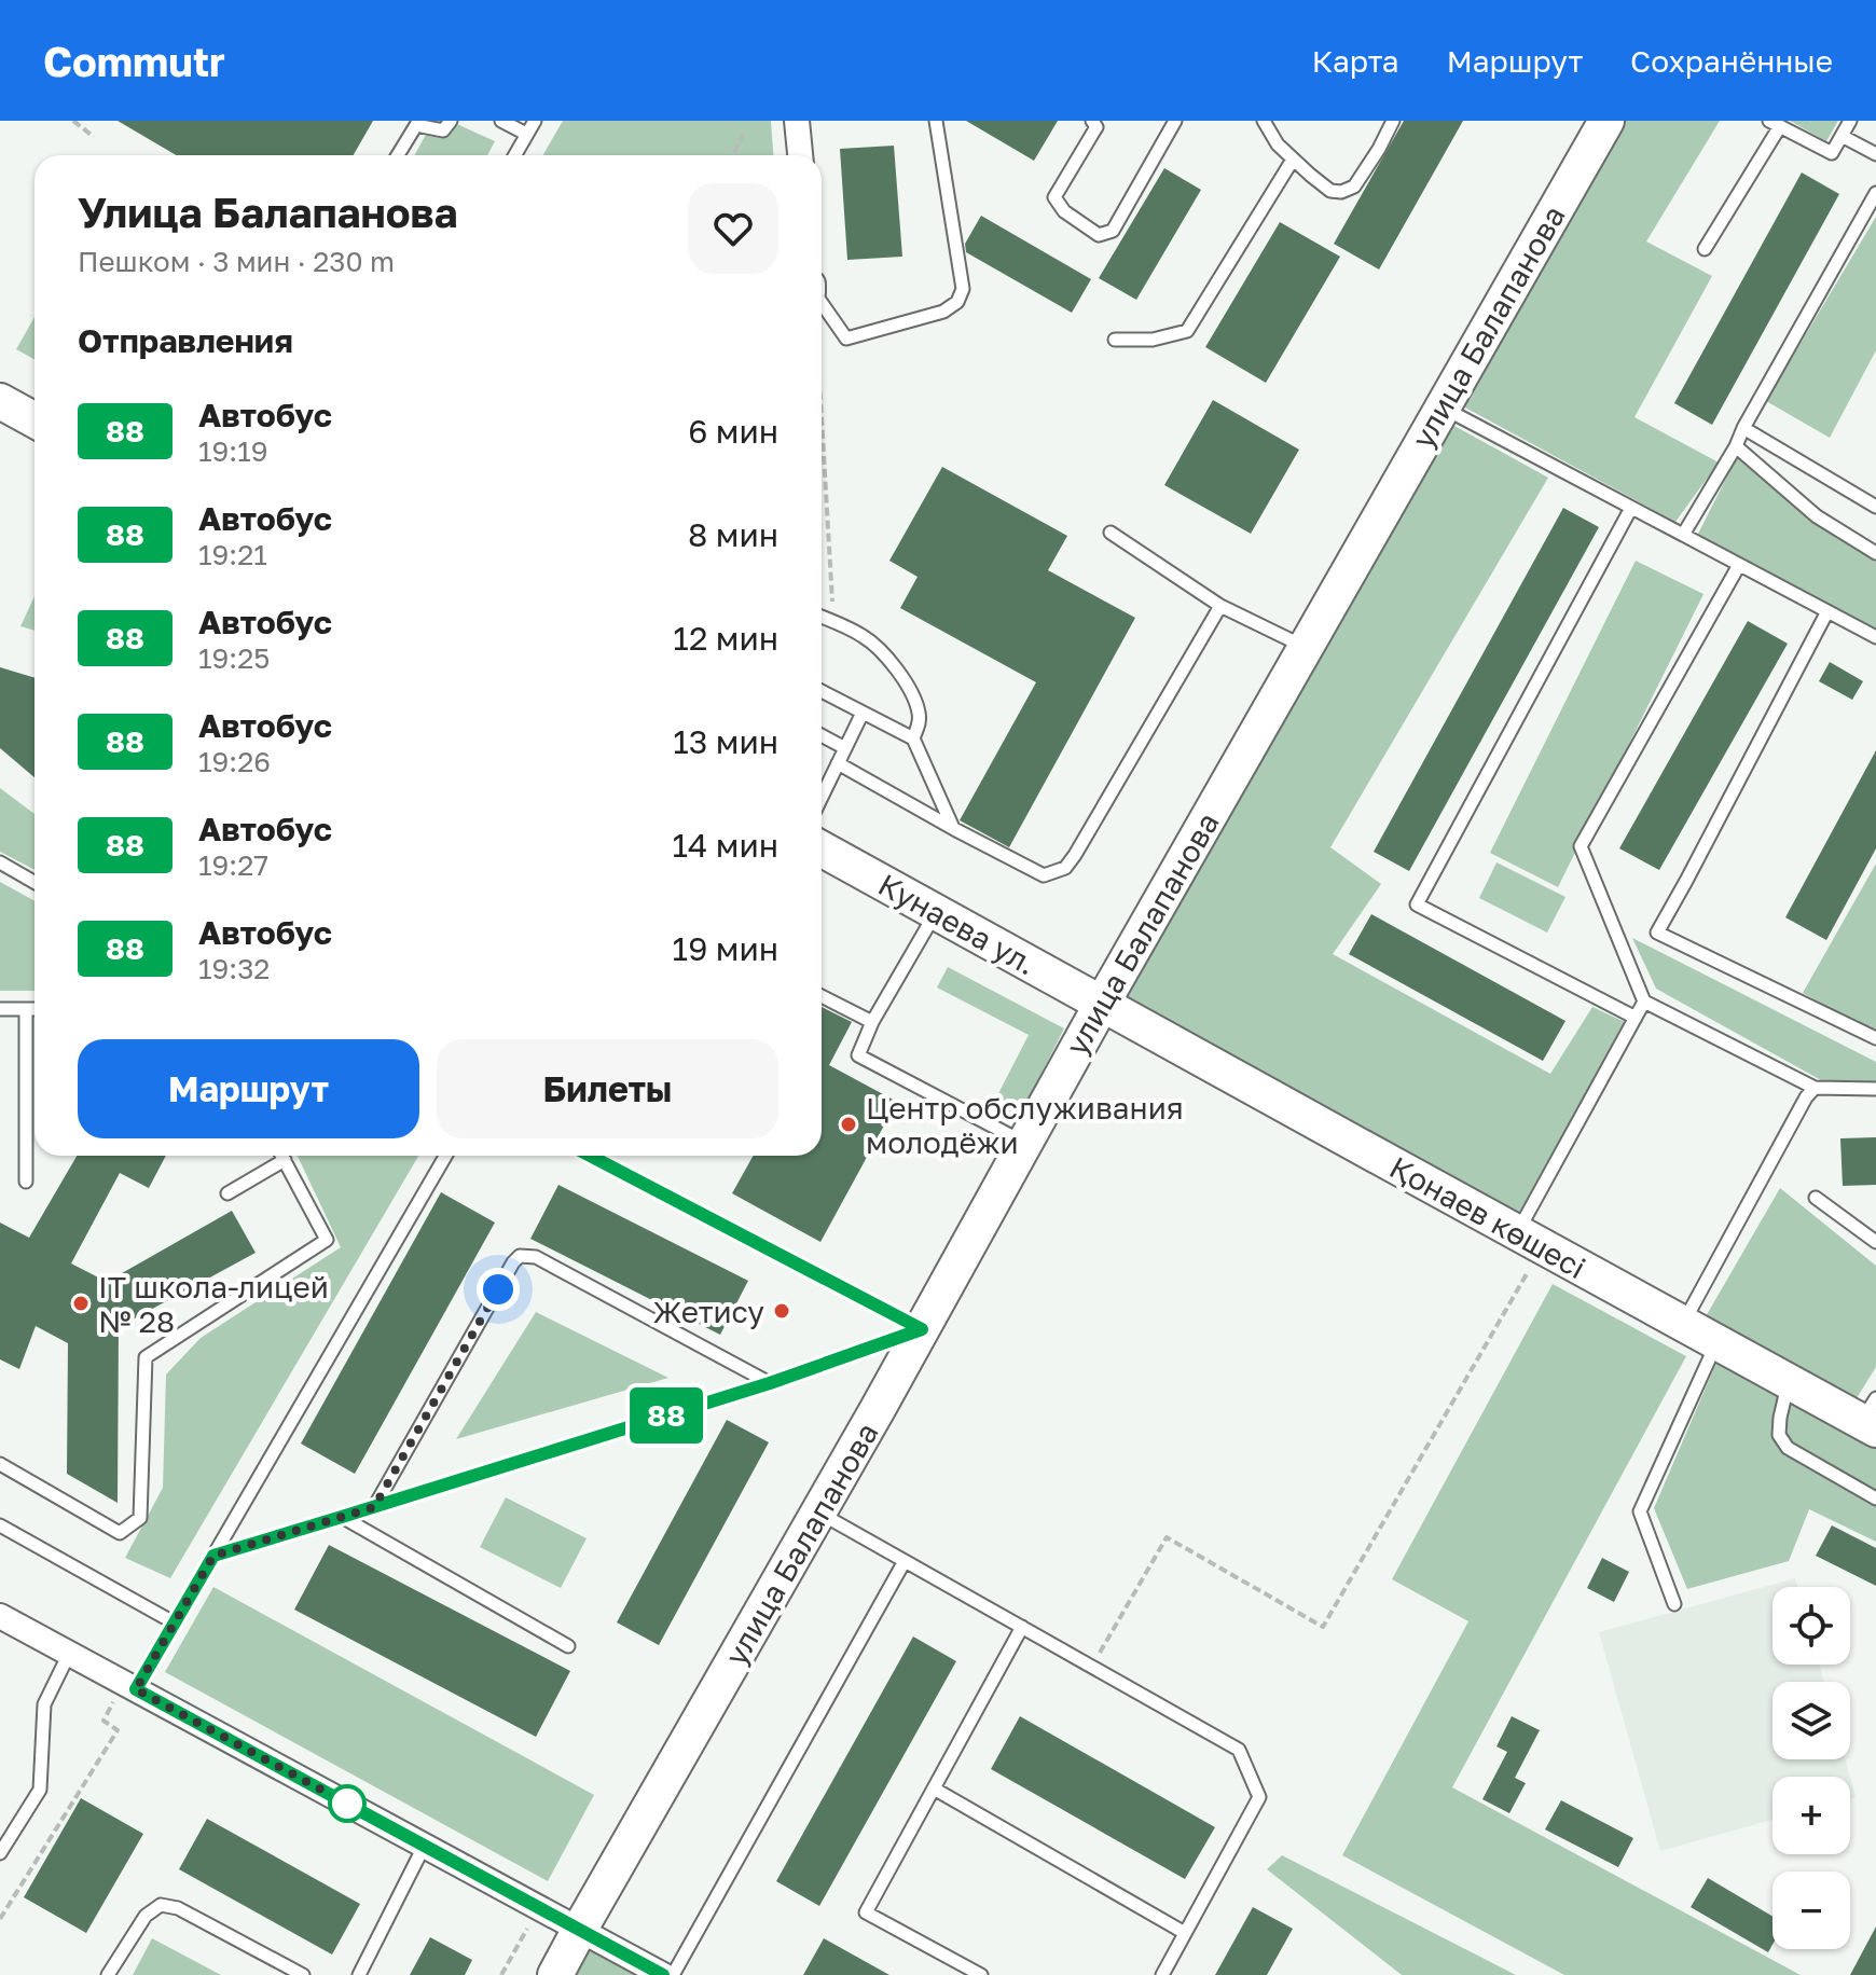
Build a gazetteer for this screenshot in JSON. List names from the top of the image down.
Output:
{
  "streets": {
    "street": ["улица Балапанова", "Кунаева ул.", "Қонаев көшесі"]
  },
  "crossings": [
    ["улица Балапанова", "Кунаева ул."],
    ["улица Балапанова", "Қонаев көшесі"],
    ["Кунаева ул.", "Қонаев көшесі"]
  ],
  "places": ["Центр обслуживания молодёжи", "IT школа-лицей № 28", "Жетису"],
  "lines": ["bus line 88"],
  "page": {
    "header": "Commutr",
    "nav": ["Карта", "Маршрут", "Сохранённые"],
    "on_map": "88",
    "heading": [
      ["Улица Балапанова", "Пешком · 3 мин · 230 m"],
      "Отправления"
    ],
    "list": [
      {
        "mark": "88",
        "name": "Автобус",
        "note": "19:19",
        "value": "6 мин"
      },
      {
        "mark": "88",
        "name": "Автобус",
        "note": "19:21",
        "value": "8 мин"
      },
      {
        "mark": "88",
        "name": "Автобус",
        "note": "19:25",
        "value": "12 мин"
      },
      {
        "mark": "88",
        "name": "Автобус",
        "note": "19:26",
        "value": "13 мин"
      },
      {
        "mark": "88",
        "name": "Автобус",
        "note": "19:27",
        "value": "14 мин"
      },
      {
        "mark": "88",
        "name": "Автобус",
        "note": "19:32",
        "value": "19 мин"
      }
    ],
    "buttons": ["Маршрут", "Билеты"],
    "map_buttons": ["+", "−"]
  }
}
